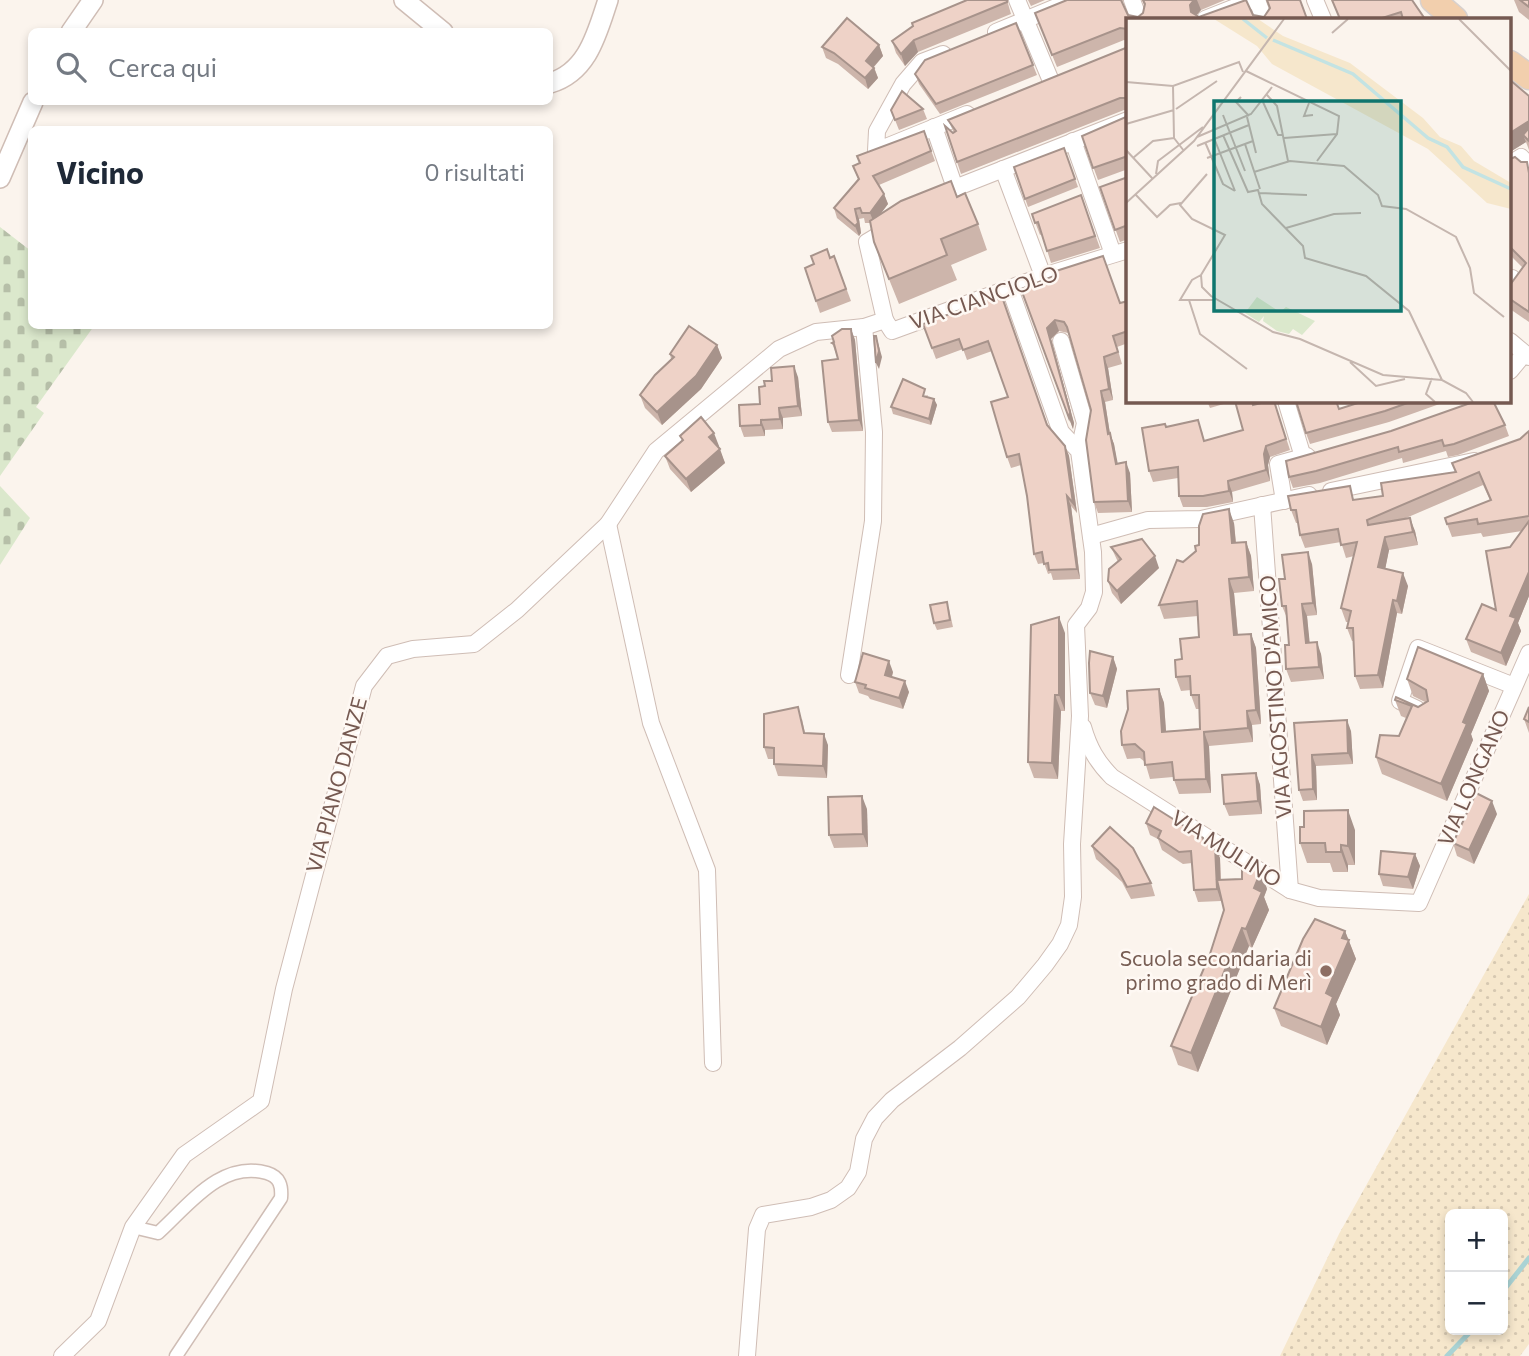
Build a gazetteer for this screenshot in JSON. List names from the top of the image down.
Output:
{
  "streets": {
    "street": [
      "VIA CIANCIOLO",
      "VIA AGOSTINO D'AMICO",
      "VIA LONGANO",
      "VIA PIANO DANZE",
      "VIA MULINO"
    ]
  },
  "crossings": [
    ["VIA CIANCIOLO", "VIA PIANO DANZE"],
    ["VIA AGOSTINO D'AMICO", "VIA MULINO"],
    ["VIA LONGANO", "VIA MULINO"]
  ],
  "places": ["Scuola secondaria di primo grado di Merì"],
  "page": {
    "search": "Cerca qui",
    "heading": ["Vicino", "0 risultati"],
    "map_buttons": ["+", "−"]
  }
}
